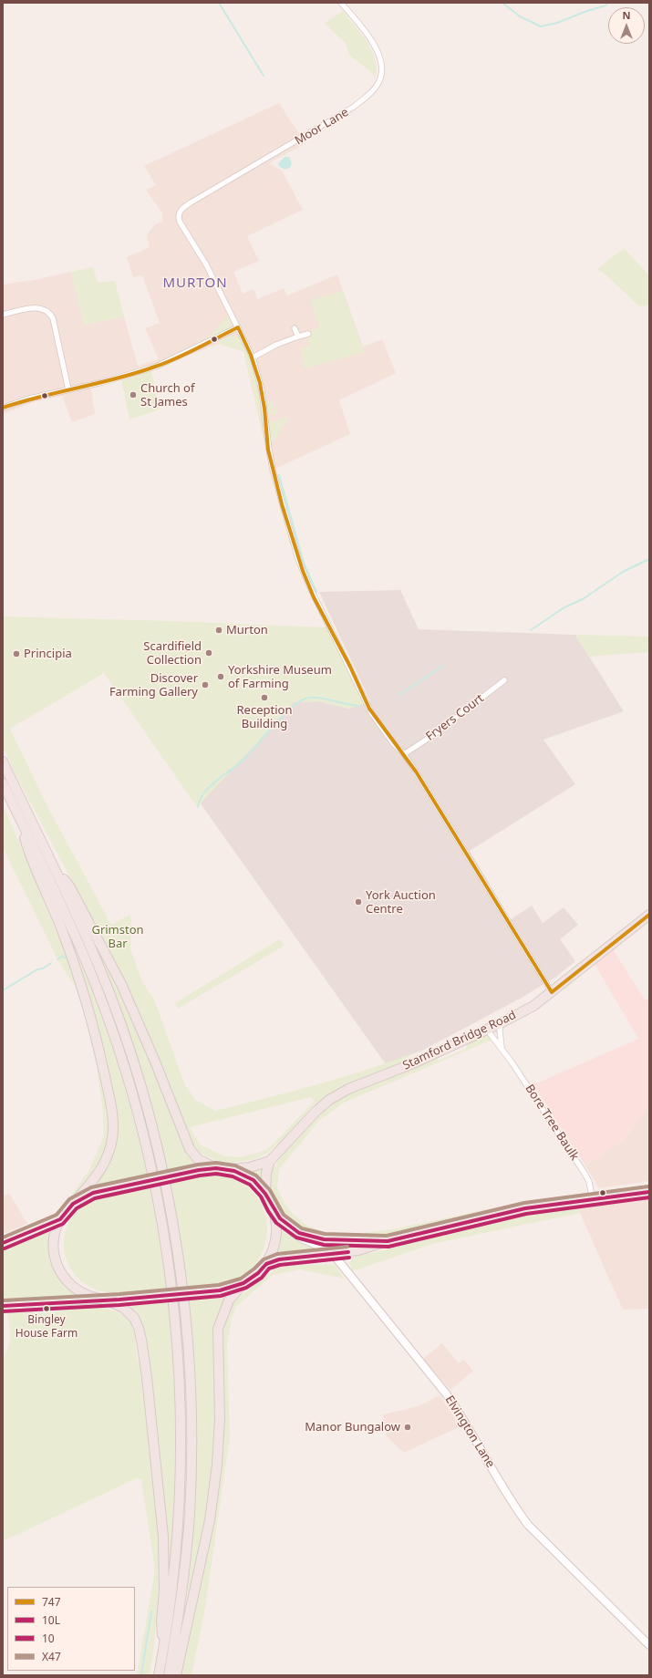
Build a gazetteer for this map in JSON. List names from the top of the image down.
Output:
{
  "streets": {
    "highway": ["Stamford Bridge Road"],
    "main road": ["Elvington Lane"],
    "street": ["Moor Lane", "Fryers Court", "Bore Tree Baulk"]
  },
  "crossings": [
    ["Stamford Bridge Road", "Bore Tree Baulk"]
  ],
  "districts": ["MURTON"],
  "parks": ["Grimston Bar"],
  "places": [
    "Church of St James",
    "Murton",
    "Scardifield Collection",
    "Principia",
    "Yorkshire Museum of Farming",
    "Discover Farming Gallery",
    "Reception Building",
    "York Auction Centre",
    "Bingley House Farm",
    "Manor Bungalow"
  ],
  "lines": [
    "transit line 747",
    "transit line X47",
    "transit line 10L",
    "transit line 10"
  ],
  "legend": [
    "747",
    "10L",
    "10",
    "X47"
  ],
  "north": "top"
}
